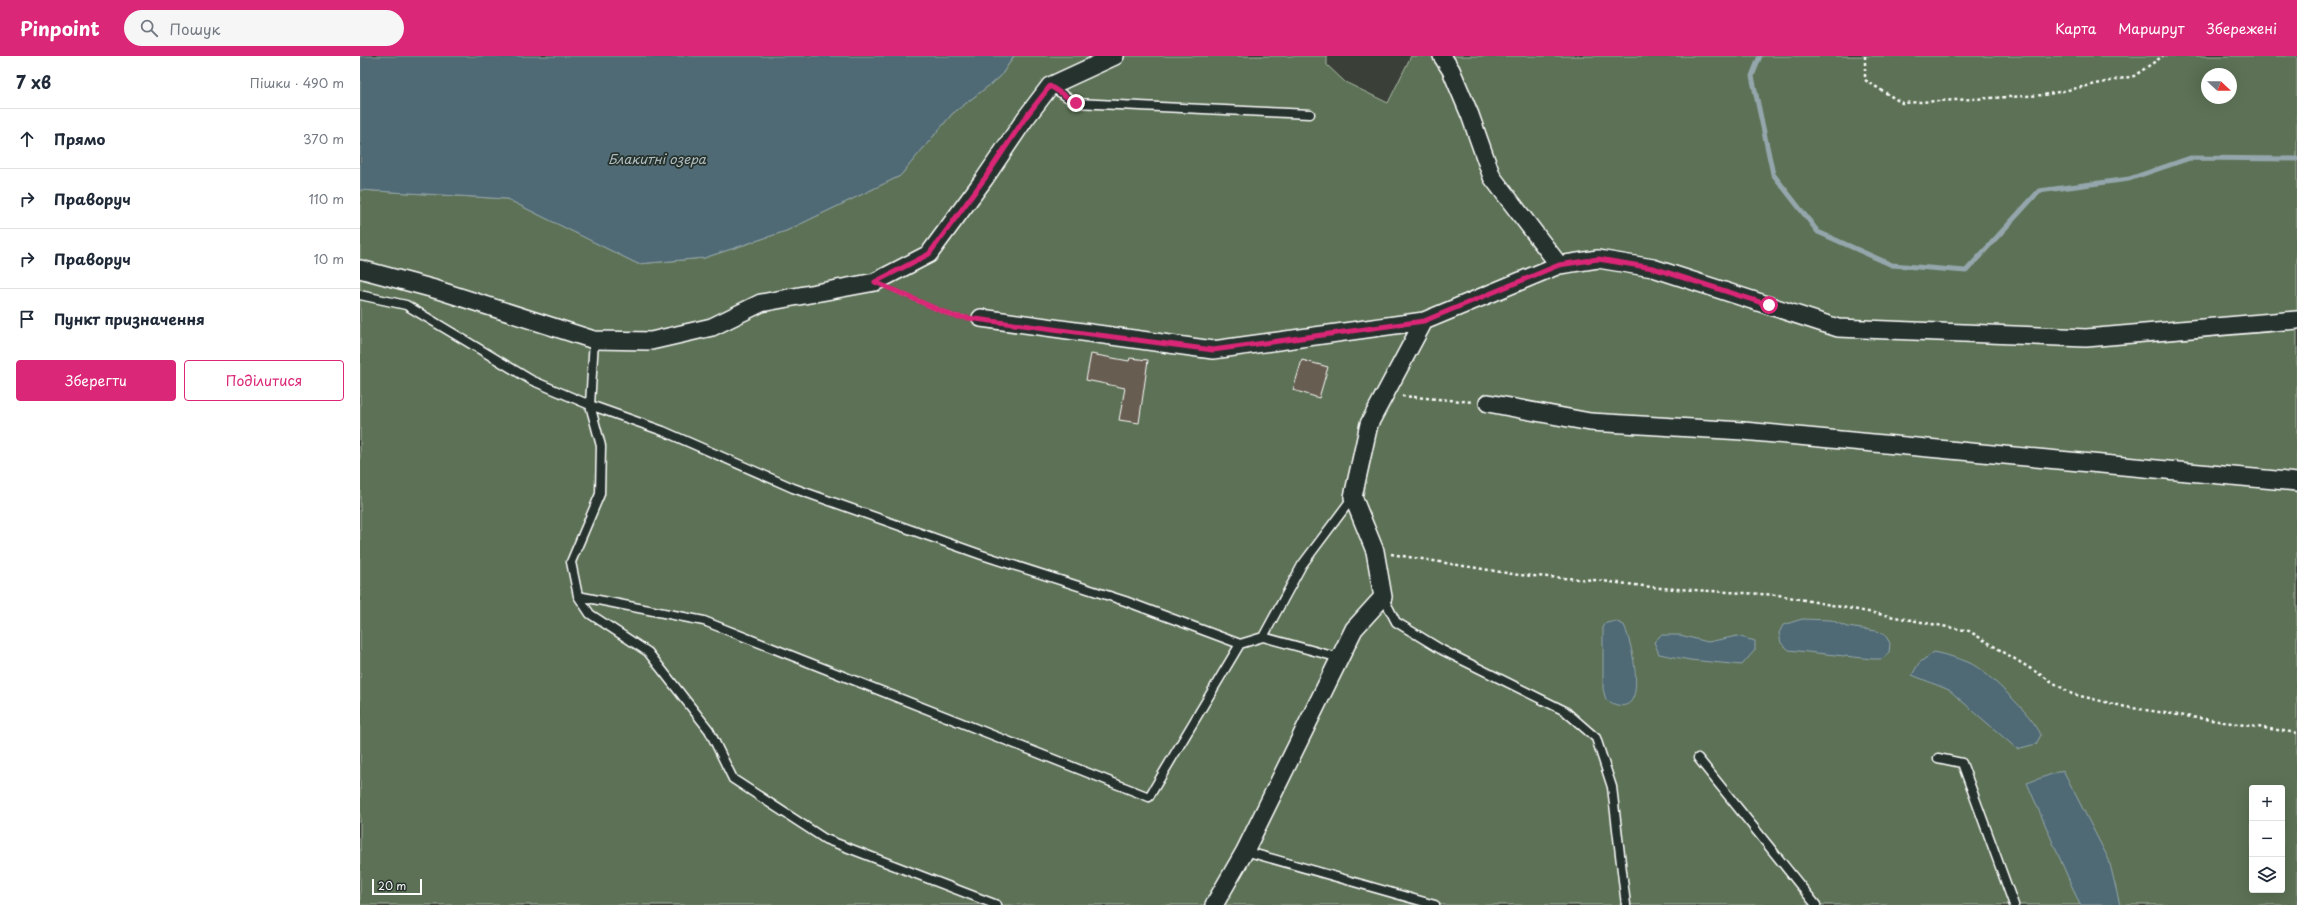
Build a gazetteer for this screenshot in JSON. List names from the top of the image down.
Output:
{
  "water": ["Блакитні озера"],
  "scale_bar": "20 m",
  "north": "right",
  "page": {
    "header": "Pinpoint",
    "search": "Пошук",
    "nav": ["Карта", "Маршрут", "Збережені"],
    "heading": ["7 хв", "Пішки · 490 m"],
    "list": [
      ["Прямо", "370 m"],
      ["Праворуч", "110 m"],
      ["Праворуч", "10 m"],
      "Пункт призначення"
    ],
    "buttons": ["Зберегти", "Поділитися"],
    "map_buttons": ["+", "−"],
    "scale": "20 m"
  }
}
